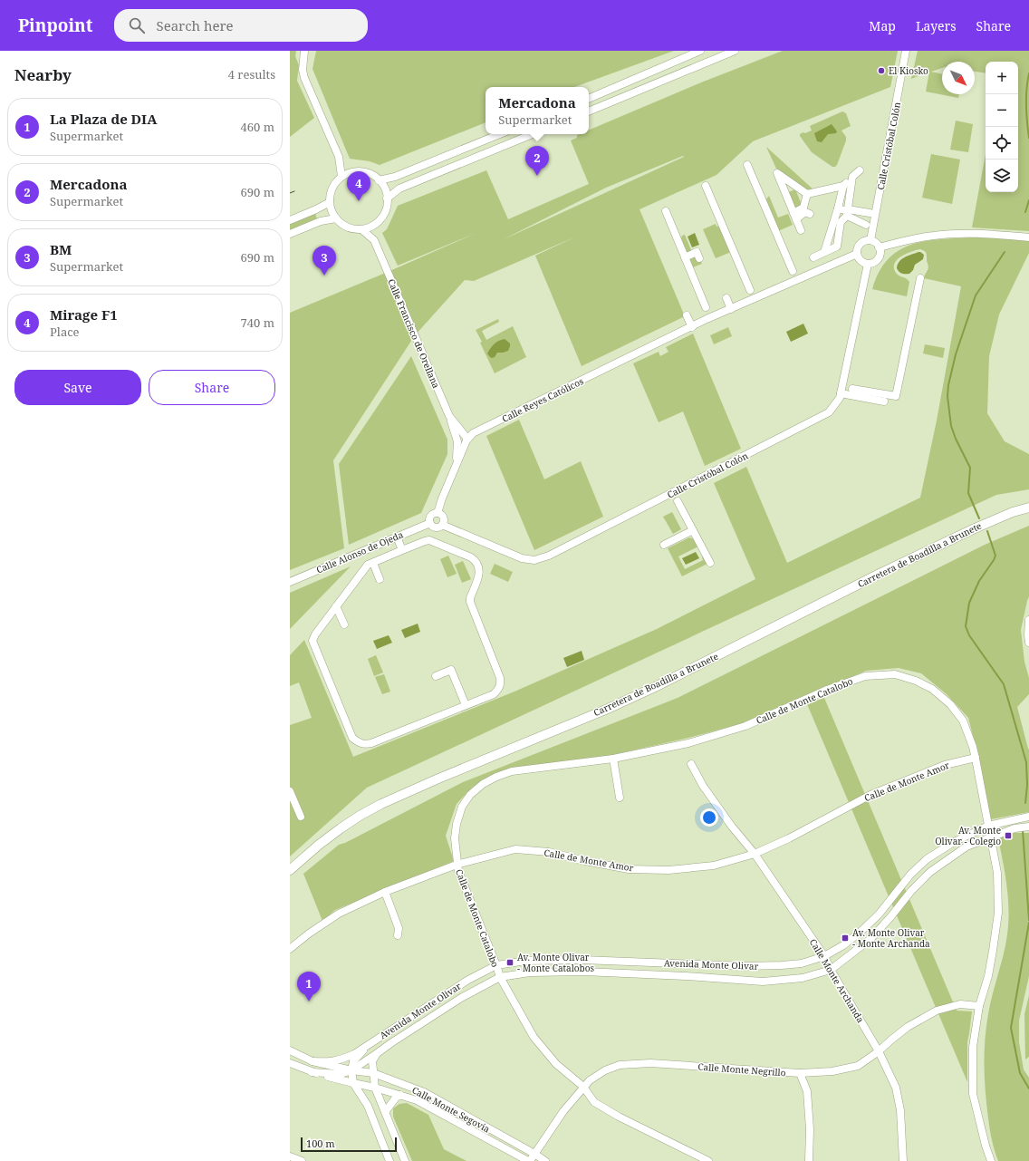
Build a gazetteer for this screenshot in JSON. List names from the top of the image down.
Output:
{
  "streets": {
    "main road": ["Carretera de Boadilla a Brunete"],
    "street": [
      "Calle Cristóbal Colón",
      "Calle Francisco de Orellana",
      "Calle Reyes Católicos",
      "Calle Alonso de Ojeda",
      "Calle de Monte Catalobo",
      "Calle de Monte Amor",
      "Avenida Monte Olivar",
      "Calle Monte Archanda",
      "Calle Monte Negrillo",
      "Calle Monte Segovia"
    ]
  },
  "crossings": [
    ["Calle Cristóbal Colón", "Calle Reyes Católicos"],
    ["Calle Cristóbal Colón", "Calle Alonso de Ojeda"],
    ["Calle de Monte Catalobo", "Calle de Monte Amor"],
    ["Calle de Monte Catalobo", "Avenida Monte Olivar"],
    ["Calle de Monte Catalobo", "Calle Monte Negrillo"],
    ["Calle de Monte Amor", "Calle Monte Archanda"],
    ["Avenida Monte Olivar", "Calle Monte Archanda"],
    ["Avenida Monte Olivar", "Calle Monte Segovia"],
    ["Calle Monte Archanda", "Calle Monte Negrillo"],
    ["Calle Monte Negrillo", "Calle Monte Segovia"]
  ],
  "places": {
    "other": ["El Kiosko"],
    "transit": ["Av. Monte Olivar - Colegio", "Av. Monte Olivar - Monte Archanda", "Av. Monte Olivar - Monte Catalobos"]
  },
  "scale_bar": "100 m",
  "north": "bottom right",
  "page": {
    "header": "Pinpoint",
    "search": "Search here",
    "nav": ["Map", "Layers", "Share"],
    "heading": ["Nearby", "4 results"],
    "map_buttons": ["+", "−"],
    "popup": ["Mercadona", "Supermarket"],
    "list": [
      {
        "mark": "1",
        "name": "La Plaza de DIA",
        "note": "Supermarket",
        "value": "460 m"
      },
      {
        "mark": "2",
        "name": "Mercadona",
        "note": "Supermarket",
        "value": "690 m"
      },
      {
        "mark": "3",
        "name": "BM",
        "note": "Supermarket",
        "value": "690 m"
      },
      {
        "mark": "4",
        "name": "Mirage F1",
        "note": "Place",
        "value": "740 m"
      }
    ],
    "pins": [
      "2",
      "4",
      "3",
      "1"
    ],
    "buttons": ["Save", "Share"],
    "scale": "100 m"
  }
}
